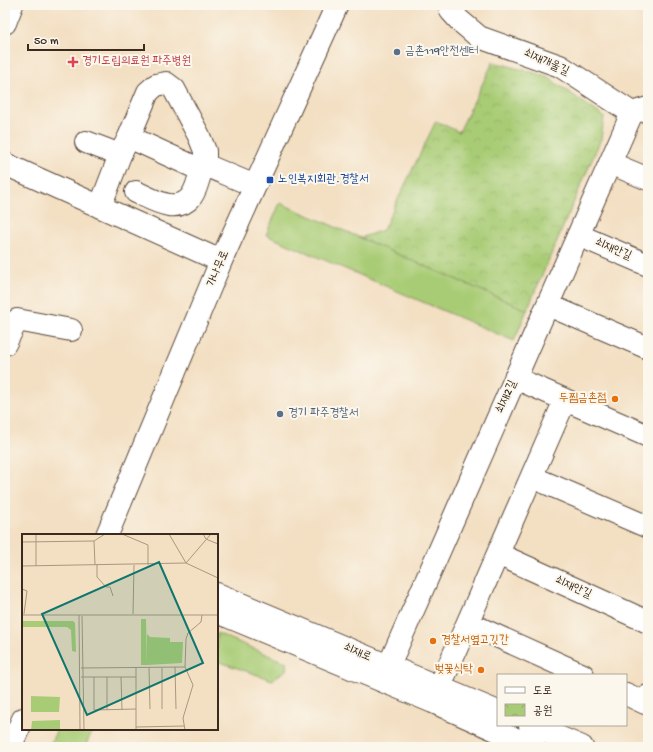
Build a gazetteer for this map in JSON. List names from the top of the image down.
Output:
{
  "streets": {
    "street": [
      "쇠재개울길",
      "쇠재안길",
      "가나무로",
      "쇠재2길",
      "쇠재로"
    ]
  },
  "crossings": [
    ["쇠재개울길", "쇠재2길"],
    ["쇠재안길", "쇠재2길"],
    ["쇠재2길", "쇠재로"]
  ],
  "places": {
    "other": [
      "금촌119안전센터",
      "두찜금촌점",
      "경기 파주경찰서",
      "경찰서옆고깃간",
      "벚꽃식탁"
    ],
    "health": ["경기도립의료원 파주병원"],
    "transit": ["노인복지회관.경찰서"]
  },
  "legend": ["도로", "공원"],
  "scale_bar": "50 m"
}
